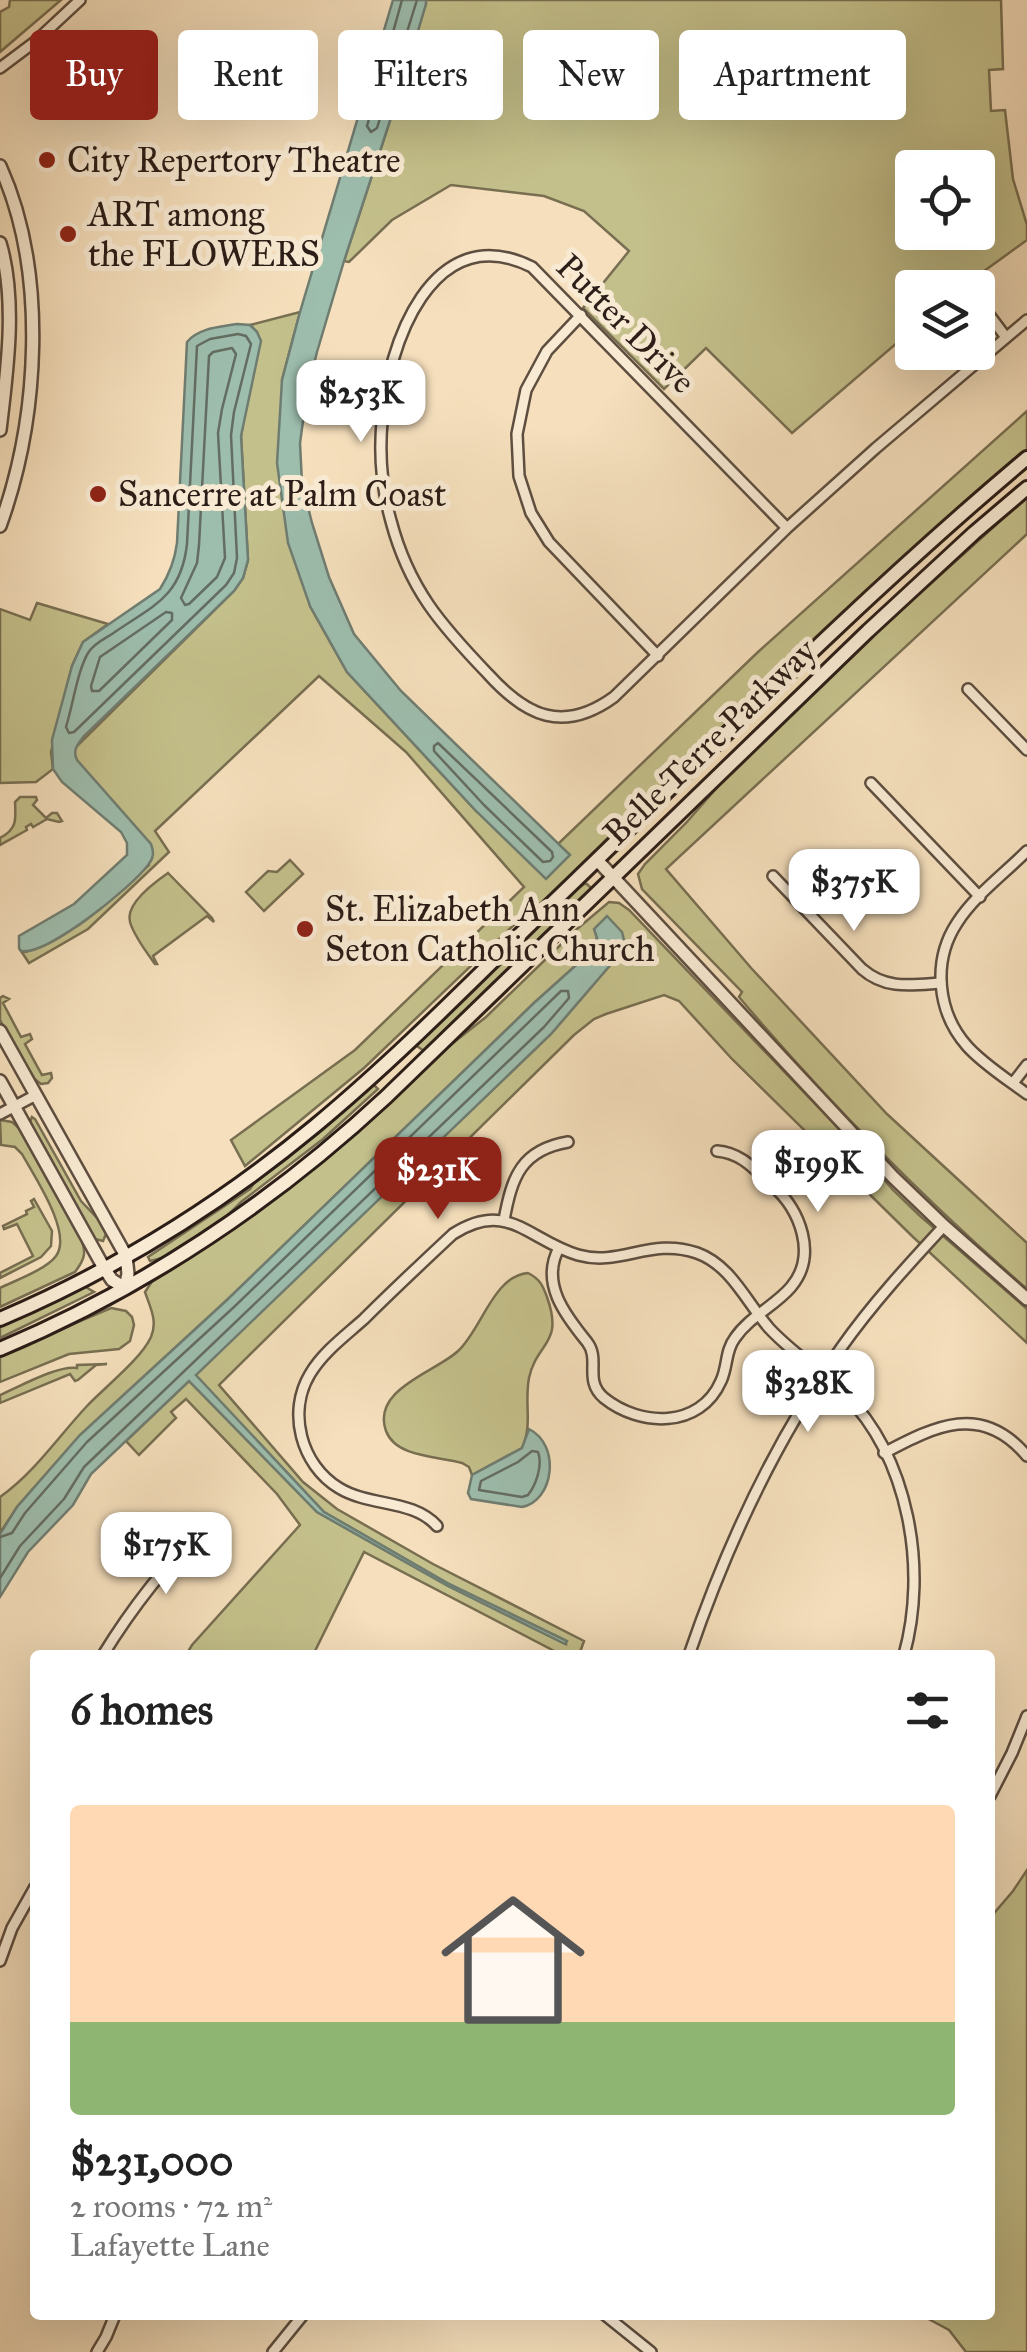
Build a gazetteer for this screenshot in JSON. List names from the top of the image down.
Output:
{
  "streets": {
    "main road": ["Belle Terre Parkway"],
    "street": ["Putter Drive"]
  },
  "places": [
    "City Repertory Theatre",
    "ART among the FLOWERS",
    "Sancerre at Palm Coast",
    "St. Elizabeth Ann Seton Catholic Church"
  ],
  "page": {
    "chip": [
      "Buy",
      "Rent",
      "Filters",
      "New",
      "Apartment"
    ],
    "price": [
      "$253K",
      "$375K",
      "$199K",
      "$231K",
      "$328K",
      "$175K"
    ],
    "heading": "6 homes",
    "list": [
      {
        "name": "$231,000",
        "note": "2 rooms · 72 m² · Lafayette Lane"
      }
    ]
  }
}
